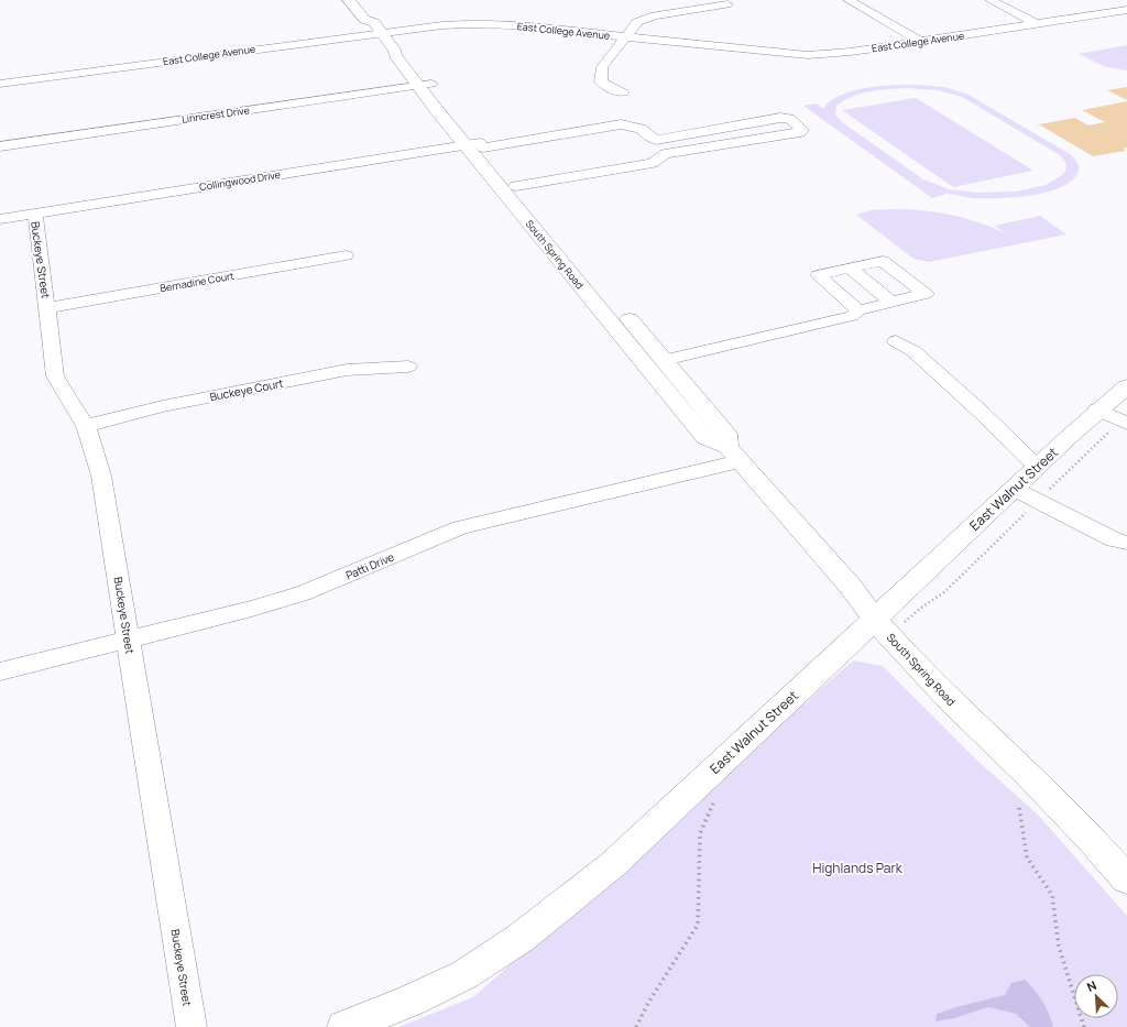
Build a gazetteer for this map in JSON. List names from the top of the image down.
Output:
{
  "streets": {
    "main road": ["South Spring Road", "East Walnut Street"],
    "street": [
      "East College Avenue",
      "Linncrest Drive",
      "Collingwood Drive",
      "Buckeye Street",
      "Bernadine Court",
      "Buckeye Court",
      "Patti Drive"
    ]
  },
  "crossings": [
    ["East College Avenue", "South Spring Road"],
    ["Linncrest Drive", "South Spring Road"],
    ["Collingwood Drive", "South Spring Road"],
    ["Collingwood Drive", "Buckeye Street"],
    ["South Spring Road", "East Walnut Street"],
    ["South Spring Road", "Patti Drive"],
    ["Buckeye Street", "Bernadine Court"],
    ["Buckeye Street", "Buckeye Court"],
    ["Buckeye Street", "Patti Drive"]
  ],
  "parks": ["Highlands Park"],
  "north": "top left"
}
